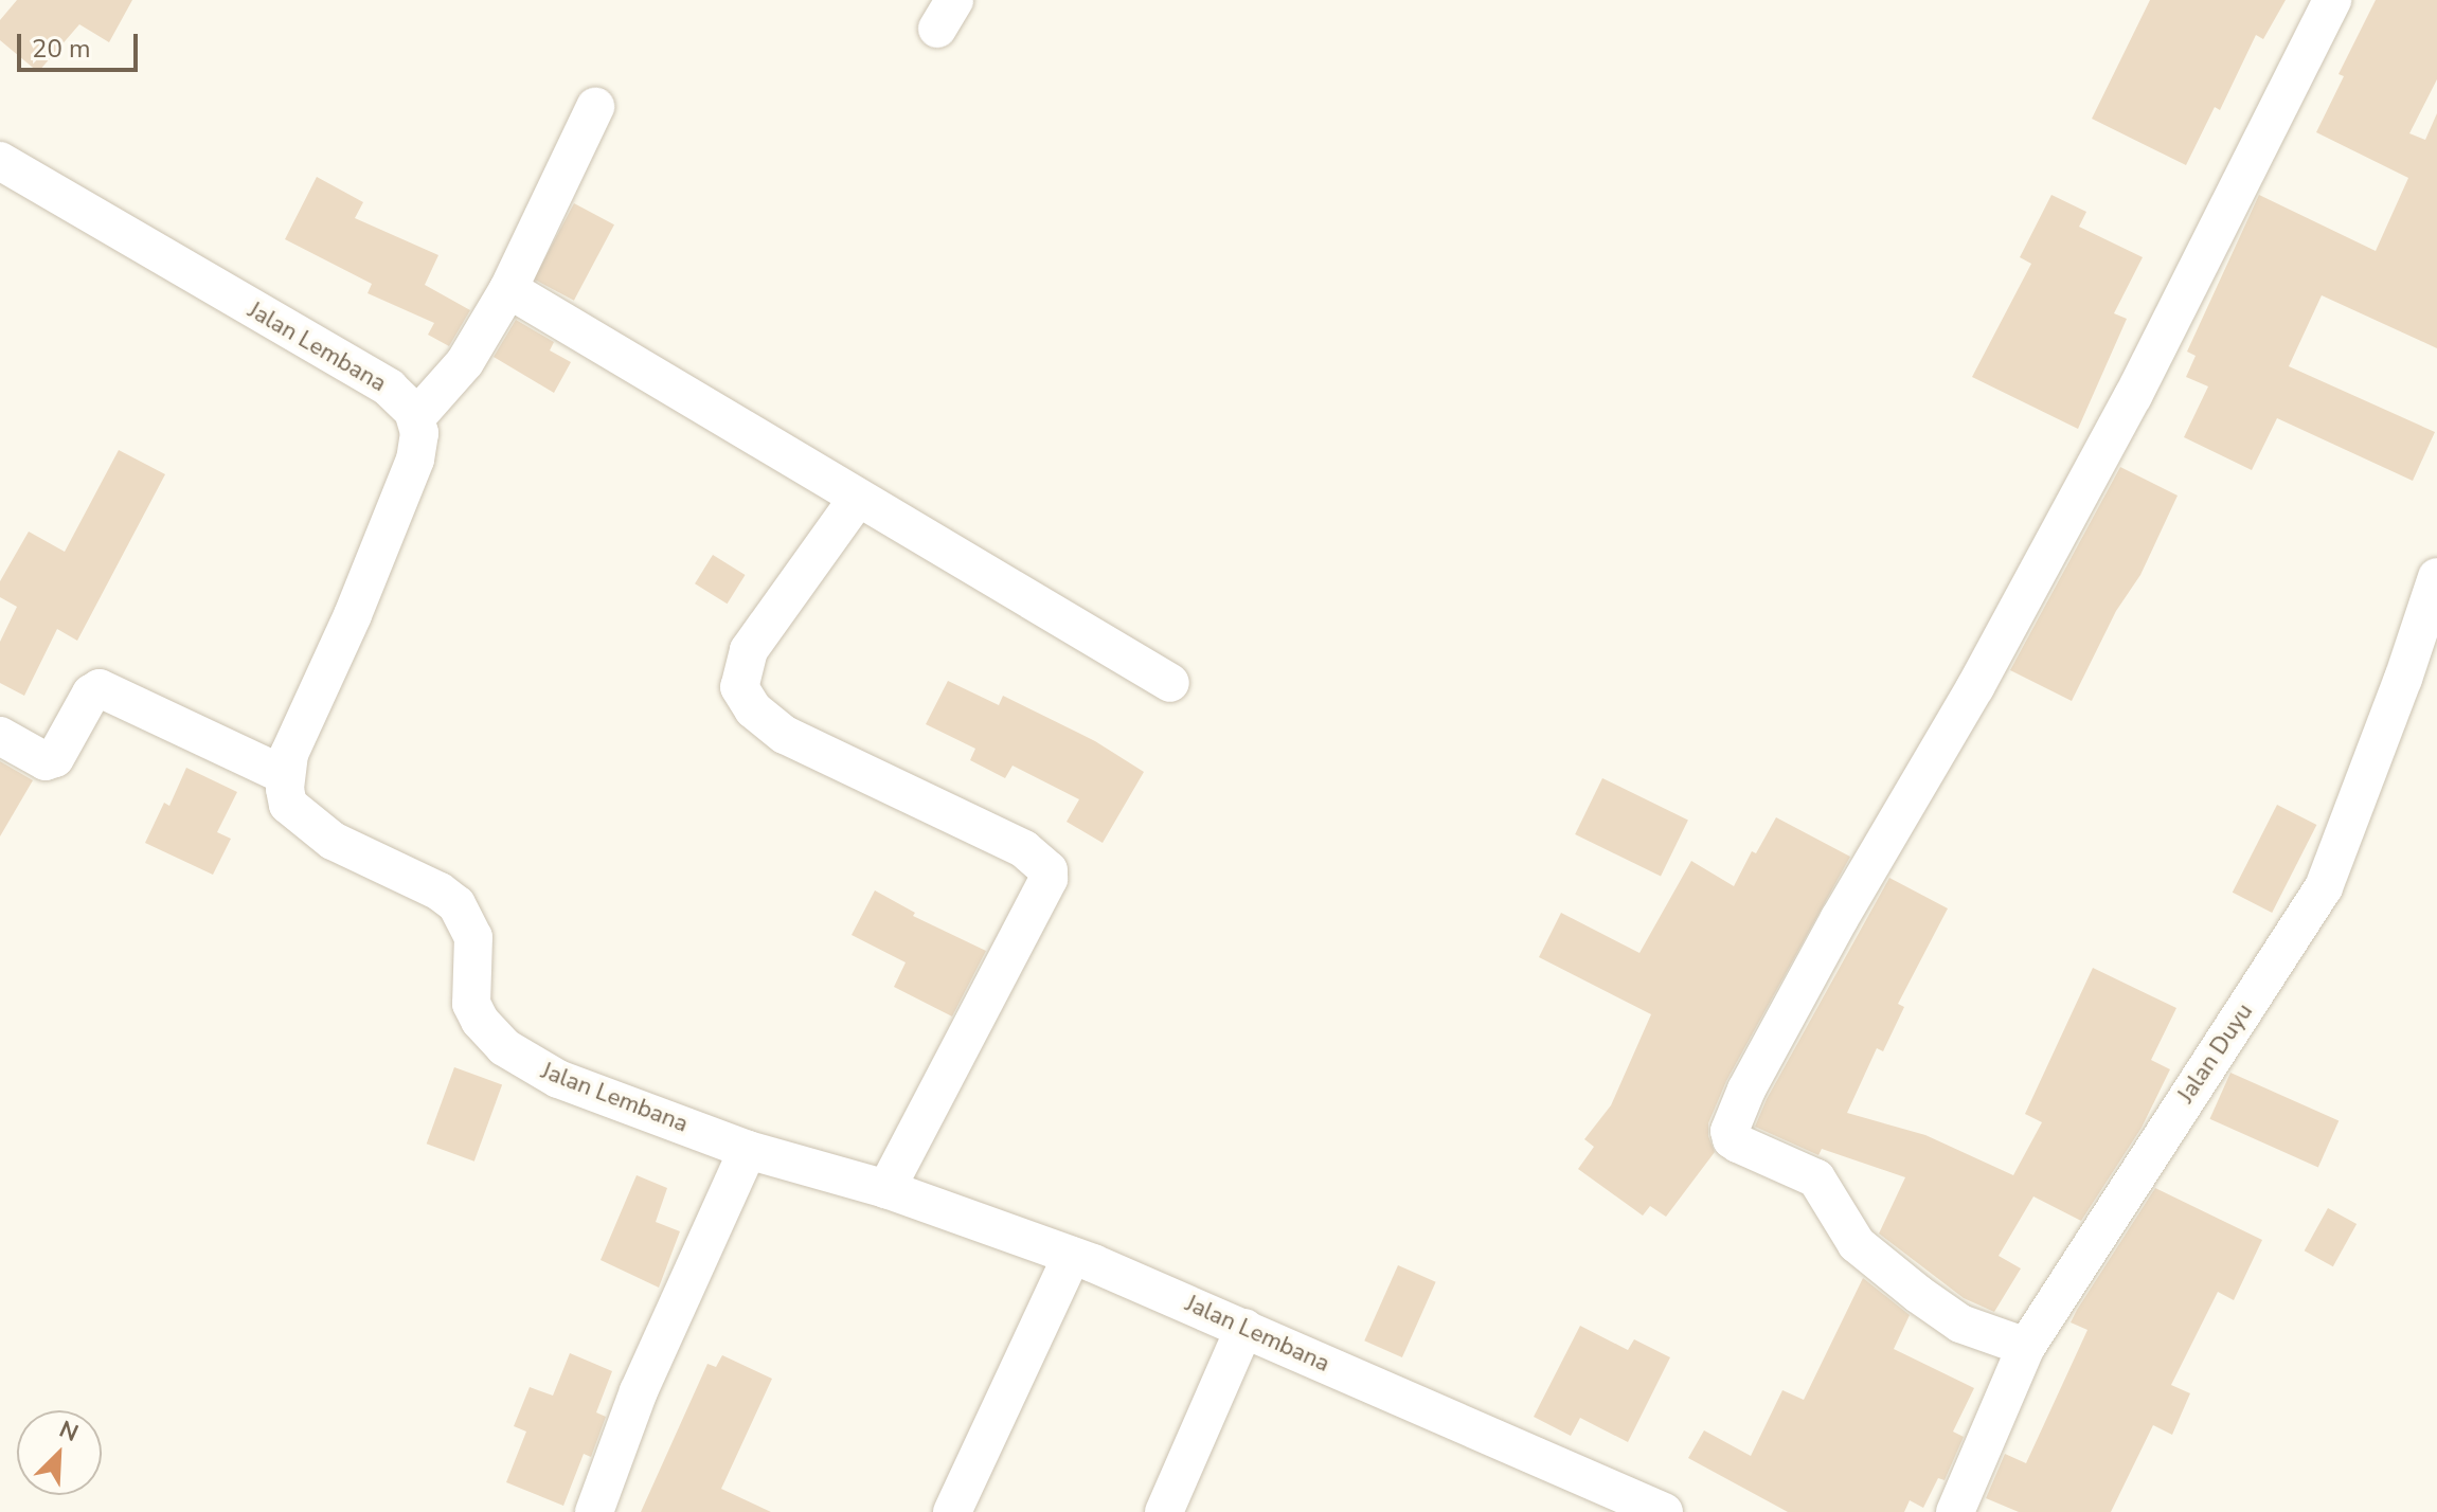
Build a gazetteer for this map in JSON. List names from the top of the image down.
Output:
{
  "streets": {
    "street": ["Jalan Lembana", "Jalan Duyu"]
  },
  "scale_bar": "20 m",
  "north": "top right"
}
